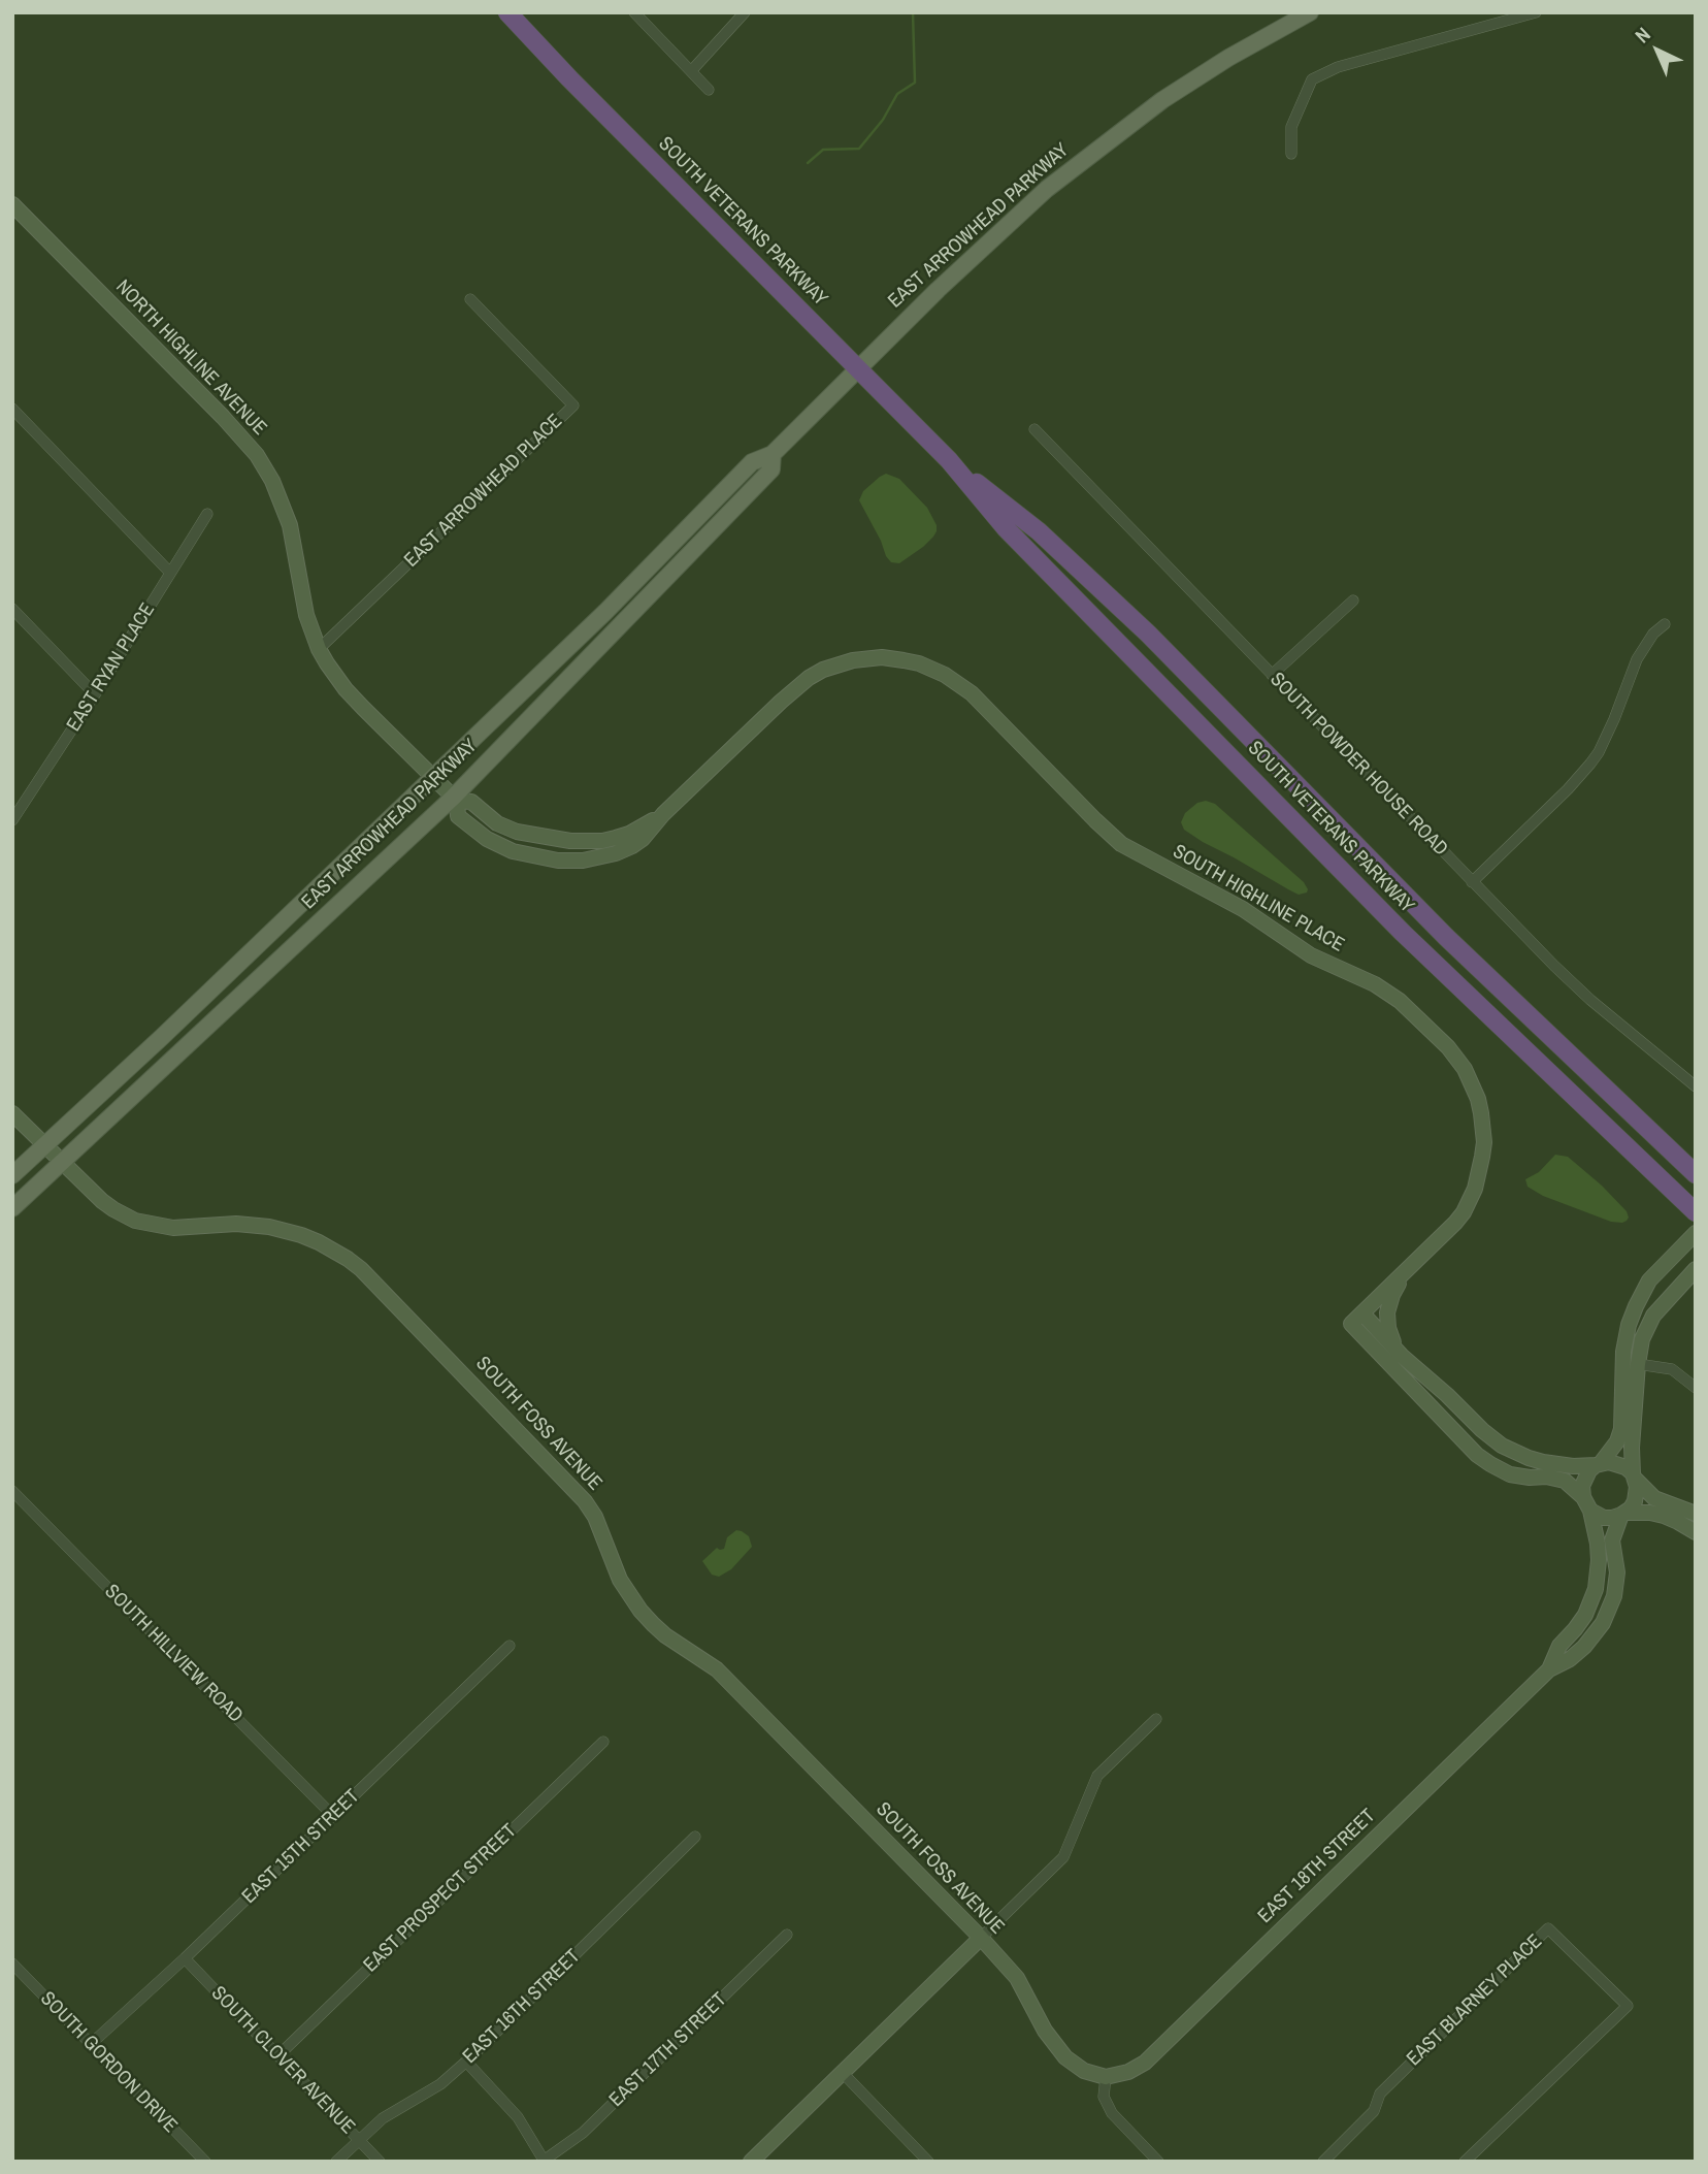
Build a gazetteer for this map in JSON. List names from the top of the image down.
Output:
{
  "streets": {
    "highway": ["SOUTH VETERANS PARKWAY"],
    "main road": ["EAST ARROWHEAD PARKWAY"],
    "street": [
      "NORTH HIGHLINE AVENUE",
      "EAST ARROWHEAD PLACE",
      "EAST RYAN PLACE",
      "SOUTH POWDER HOUSE ROAD",
      "SOUTH HIGHLINE PLACE",
      "SOUTH FOSS AVENUE",
      "SOUTH HILLVIEW ROAD",
      "EAST 15TH STREET",
      "EAST 18TH STREET",
      "EAST PROSPECT STREET",
      "EAST BLARNEY PLACE",
      "EAST 16TH STREET",
      "EAST 17TH STREET",
      "SOUTH CLOVER AVENUE",
      "SOUTH GORDON DRIVE"
    ]
  },
  "crossings": [
    ["SOUTH VETERANS PARKWAY", "EAST ARROWHEAD PARKWAY"],
    ["EAST ARROWHEAD PARKWAY", "NORTH HIGHLINE AVENUE"],
    ["EAST ARROWHEAD PARKWAY", "SOUTH HIGHLINE PLACE"],
    ["EAST ARROWHEAD PARKWAY", "SOUTH FOSS AVENUE"],
    ["NORTH HIGHLINE AVENUE", "EAST ARROWHEAD PLACE"],
    ["NORTH HIGHLINE AVENUE", "SOUTH HIGHLINE PLACE"],
    ["SOUTH HIGHLINE PLACE", "EAST 18TH STREET"],
    ["SOUTH FOSS AVENUE", "EAST 18TH STREET"],
    ["SOUTH HILLVIEW ROAD", "EAST 15TH STREET"],
    ["EAST 15TH STREET", "SOUTH CLOVER AVENUE"],
    ["EAST 15TH STREET", "SOUTH GORDON DRIVE"],
    ["EAST PROSPECT STREET", "SOUTH CLOVER AVENUE"],
    ["EAST 16TH STREET", "SOUTH CLOVER AVENUE"]
  ],
  "north": "top left"
}
